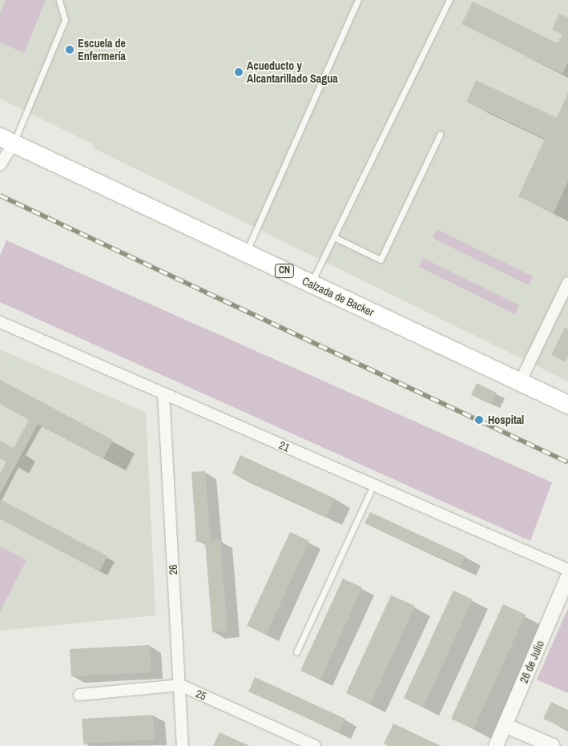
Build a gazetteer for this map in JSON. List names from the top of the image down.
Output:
{
  "streets": {
    "main road": ["CN", "Calzada de Backer"],
    "street": [
      "21",
      "26",
      "26 de Julio",
      "25"
    ]
  },
  "crossings": [
    ["21", "26"],
    ["26", "25"]
  ],
  "places": ["Escuela de Enfermería", "Acueducto y Alcantarillado Sagua", "Hospital"]
}
